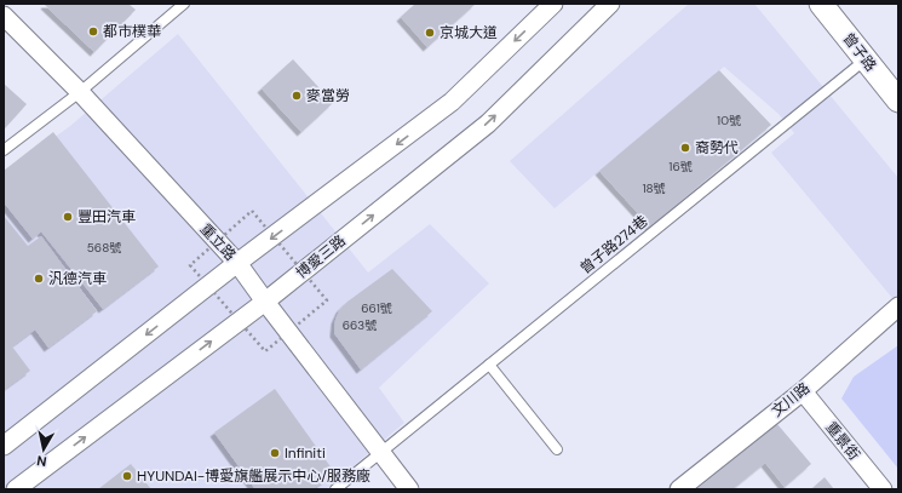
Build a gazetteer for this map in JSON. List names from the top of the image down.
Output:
{
  "streets": {
    "street": [
      "曾子路",
      "重立路",
      "博愛三路",
      "文川路",
      "重景街"
    ],
    "lane": ["曾子路274巷"]
  },
  "crossings": [
    ["曾子路", "曾子路274巷"],
    ["重立路", "曾子路274巷"],
    ["重立路", "博愛三路"],
    ["文川路", "重景街"]
  ],
  "places": [
    "都市樸華",
    "京城大道",
    "麥當勞",
    "裔勢代",
    "豐田汽車",
    "汎德汽車",
    "Infiniti",
    "HYUNDAI-博愛旗艦展示中心/服務廠"
  ],
  "house_numbers": [
    "10號",
    "16號",
    "18號",
    "568號",
    "661號",
    "663號"
  ],
  "north": "bottom"
}
